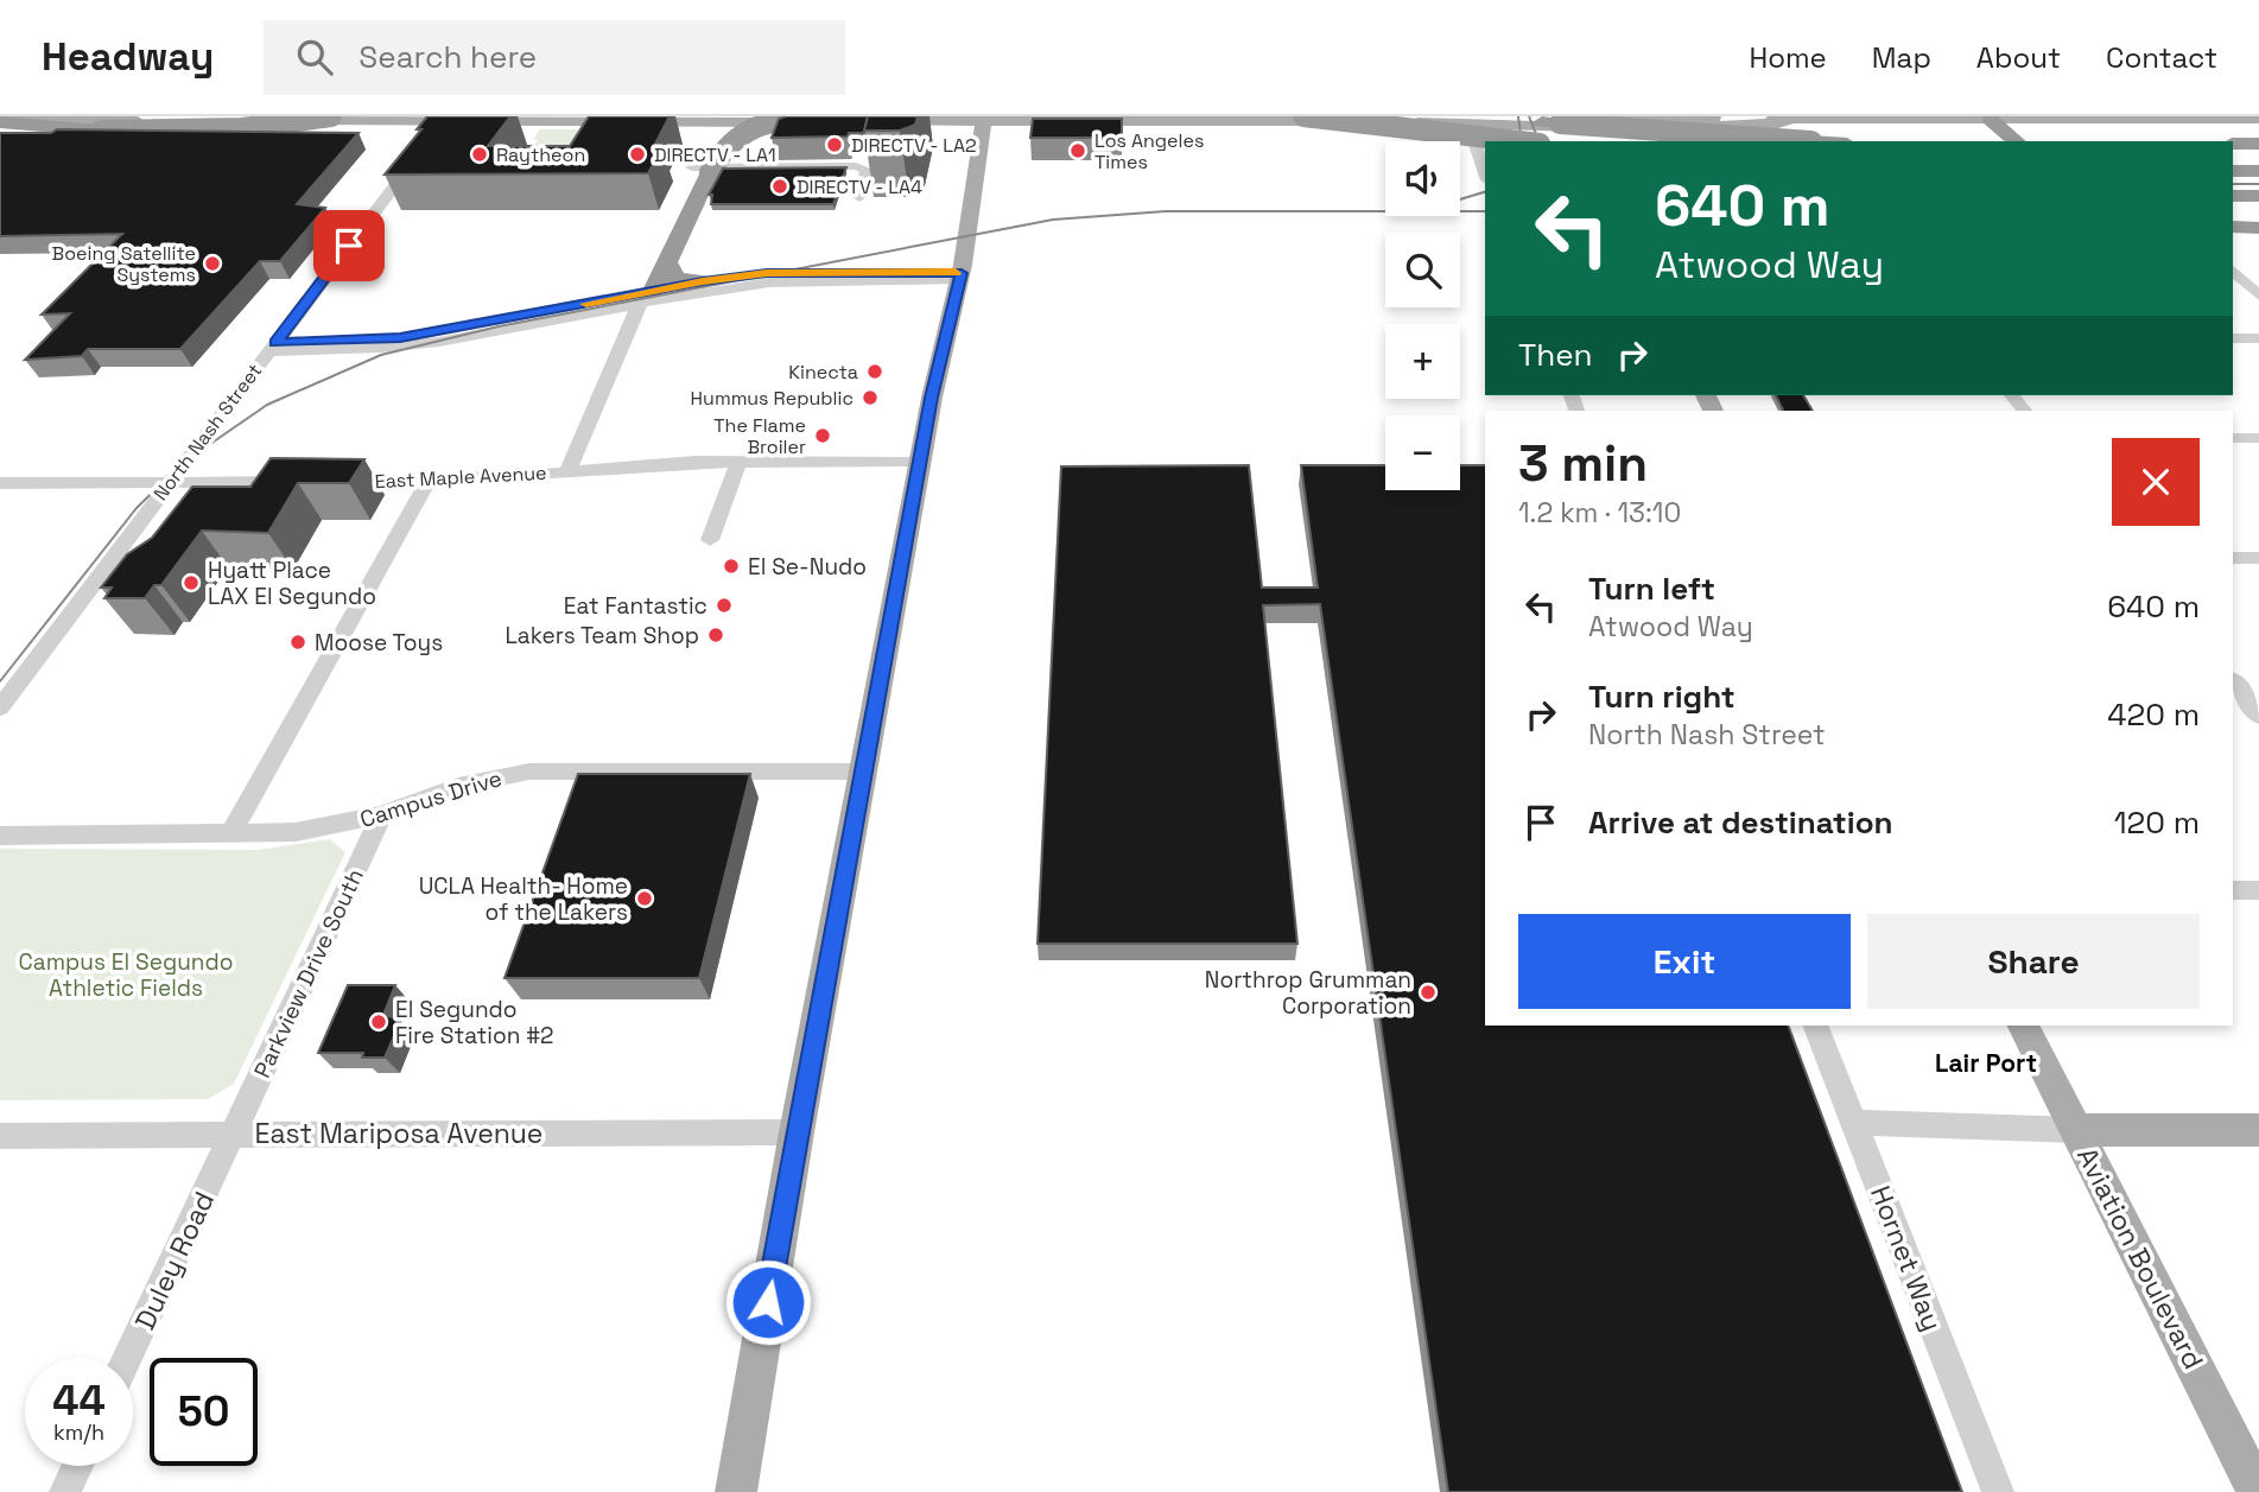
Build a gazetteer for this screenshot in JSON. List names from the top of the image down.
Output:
{
  "streets": {
    "main road": ["Aviation Boulevard"],
    "street": [
      "North Nash Street",
      "East Maple Avenue",
      "Campus Drive",
      "Parkview Drive South",
      "East Mariposa Avenue",
      "Hornet Way",
      "Duley Road"
    ]
  },
  "crossings": [
    ["Campus Drive", "Parkview Drive South"],
    ["Parkview Drive South", "East Mariposa Avenue"],
    ["Parkview Drive South", "Duley Road"],
    ["East Mariposa Avenue", "Duley Road"]
  ],
  "districts": ["Lair Port"],
  "parks": ["Campus El Segundo Athletic Fields"],
  "places": [
    "DIRECTV - LA2",
    "Los Angeles Times",
    "Raytheon",
    "DIRECTV - LA1",
    "DIRECTV - LA4",
    "Boeing Satellite Systems",
    "Kinecta",
    "Hummus Republic",
    "The Flame Broiler",
    "El Se-Nudo",
    "Hyatt Place LAX El Segundo",
    "Eat Fantastic",
    "Lakers Team Shop",
    "Moose Toys",
    "UCLA Health- Home of the Lakers",
    "Northrop Grumman Corporation",
    "El Segundo Fire Station #2"
  ],
  "page": {
    "header": "Headway",
    "search": "Search here",
    "nav": [
      "Home",
      "Map",
      "About",
      "Contact"
    ],
    "map_buttons": ["+", "−"],
    "turn": ["640 m", "Atwood Way"],
    "then": "Then",
    "heading": ["3 min", "1.2 km · 13:10"],
    "list": [
      {
        "name": "Turn left",
        "note": "Atwood Way",
        "value": "640 m"
      },
      {
        "name": "Turn right",
        "note": "North Nash Street",
        "value": "420 m"
      },
      {
        "name": "Arrive at destination",
        "value": "120 m"
      }
    ],
    "buttons": ["Exit", "Share"],
    "speed": "44 km/h",
    "limit": "50"
  }
}
